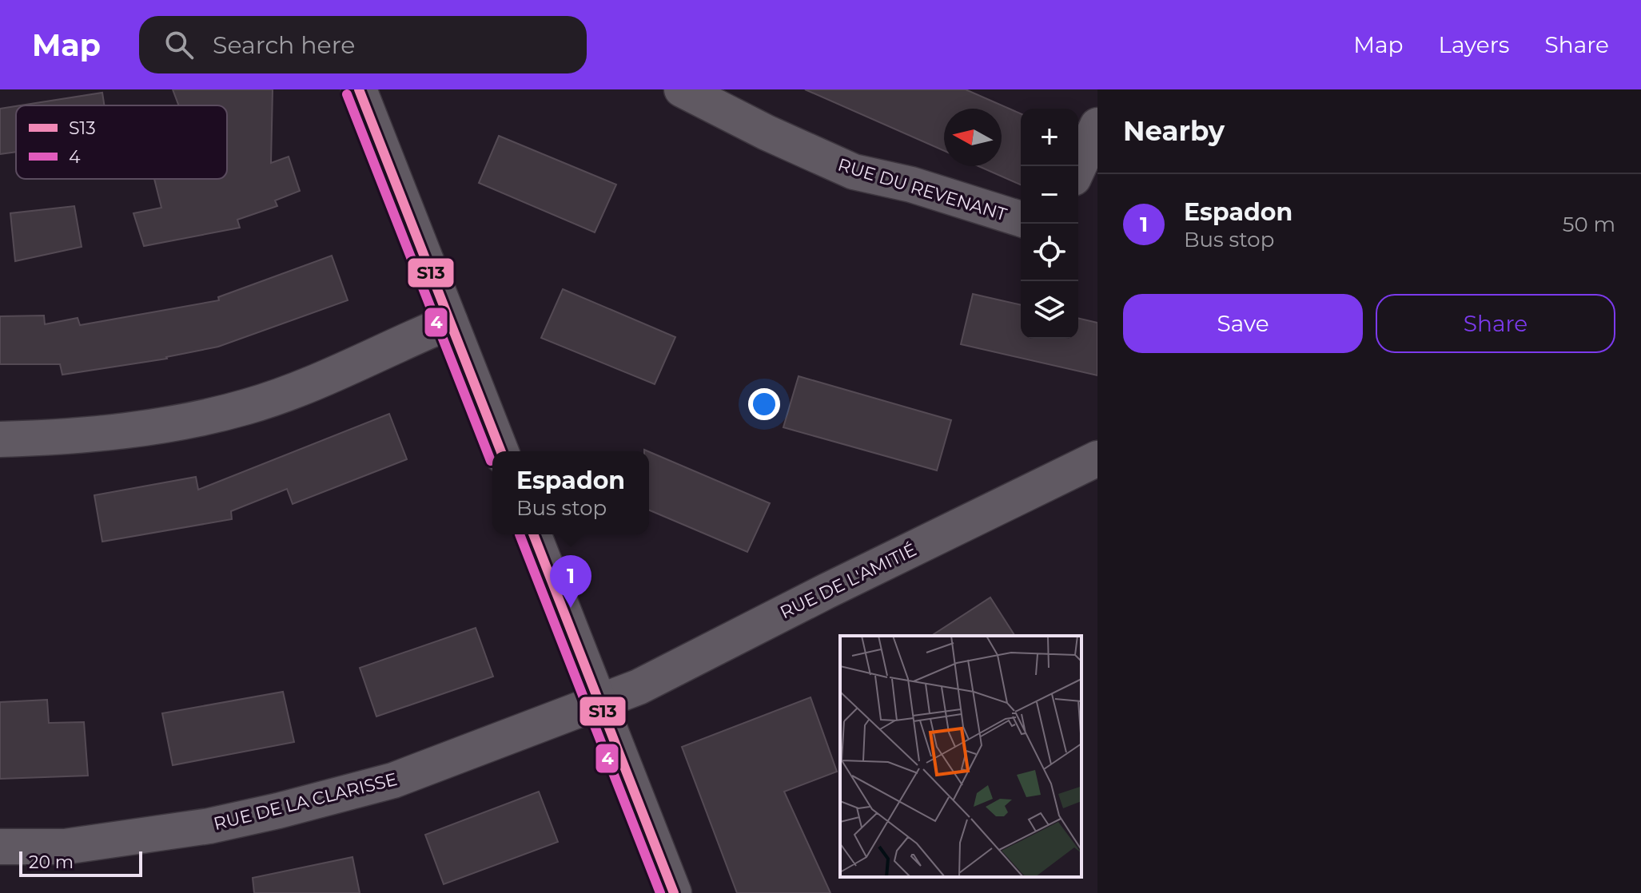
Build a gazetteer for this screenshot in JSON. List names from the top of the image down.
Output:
{
  "streets": {
    "street": ["RUE DU REVENANT", "RUE DE L'AMITIÉ", "RUE DE LA CLARISSE"]
  },
  "crossings": [
    ["RUE DE L'AMITIÉ", "RUE DE LA CLARISSE"]
  ],
  "lines": ["transit line S13", "transit line 4"],
  "legend": ["S13", "4"],
  "scale_bar": "20 m",
  "north": "left",
  "page": {
    "header": "Map",
    "search": "Search here",
    "nav": ["Map", "Layers", "Share"],
    "heading": "Nearby",
    "map_buttons": ["+", "−"],
    "list": [
      {
        "mark": "1",
        "name": "Espadon",
        "note": "Bus stop",
        "value": "50 m"
      }
    ],
    "buttons": ["Save", "Share"],
    "popup": ["Espadon", "Bus stop"],
    "pins": "1",
    "scale": "20 m"
  }
}
